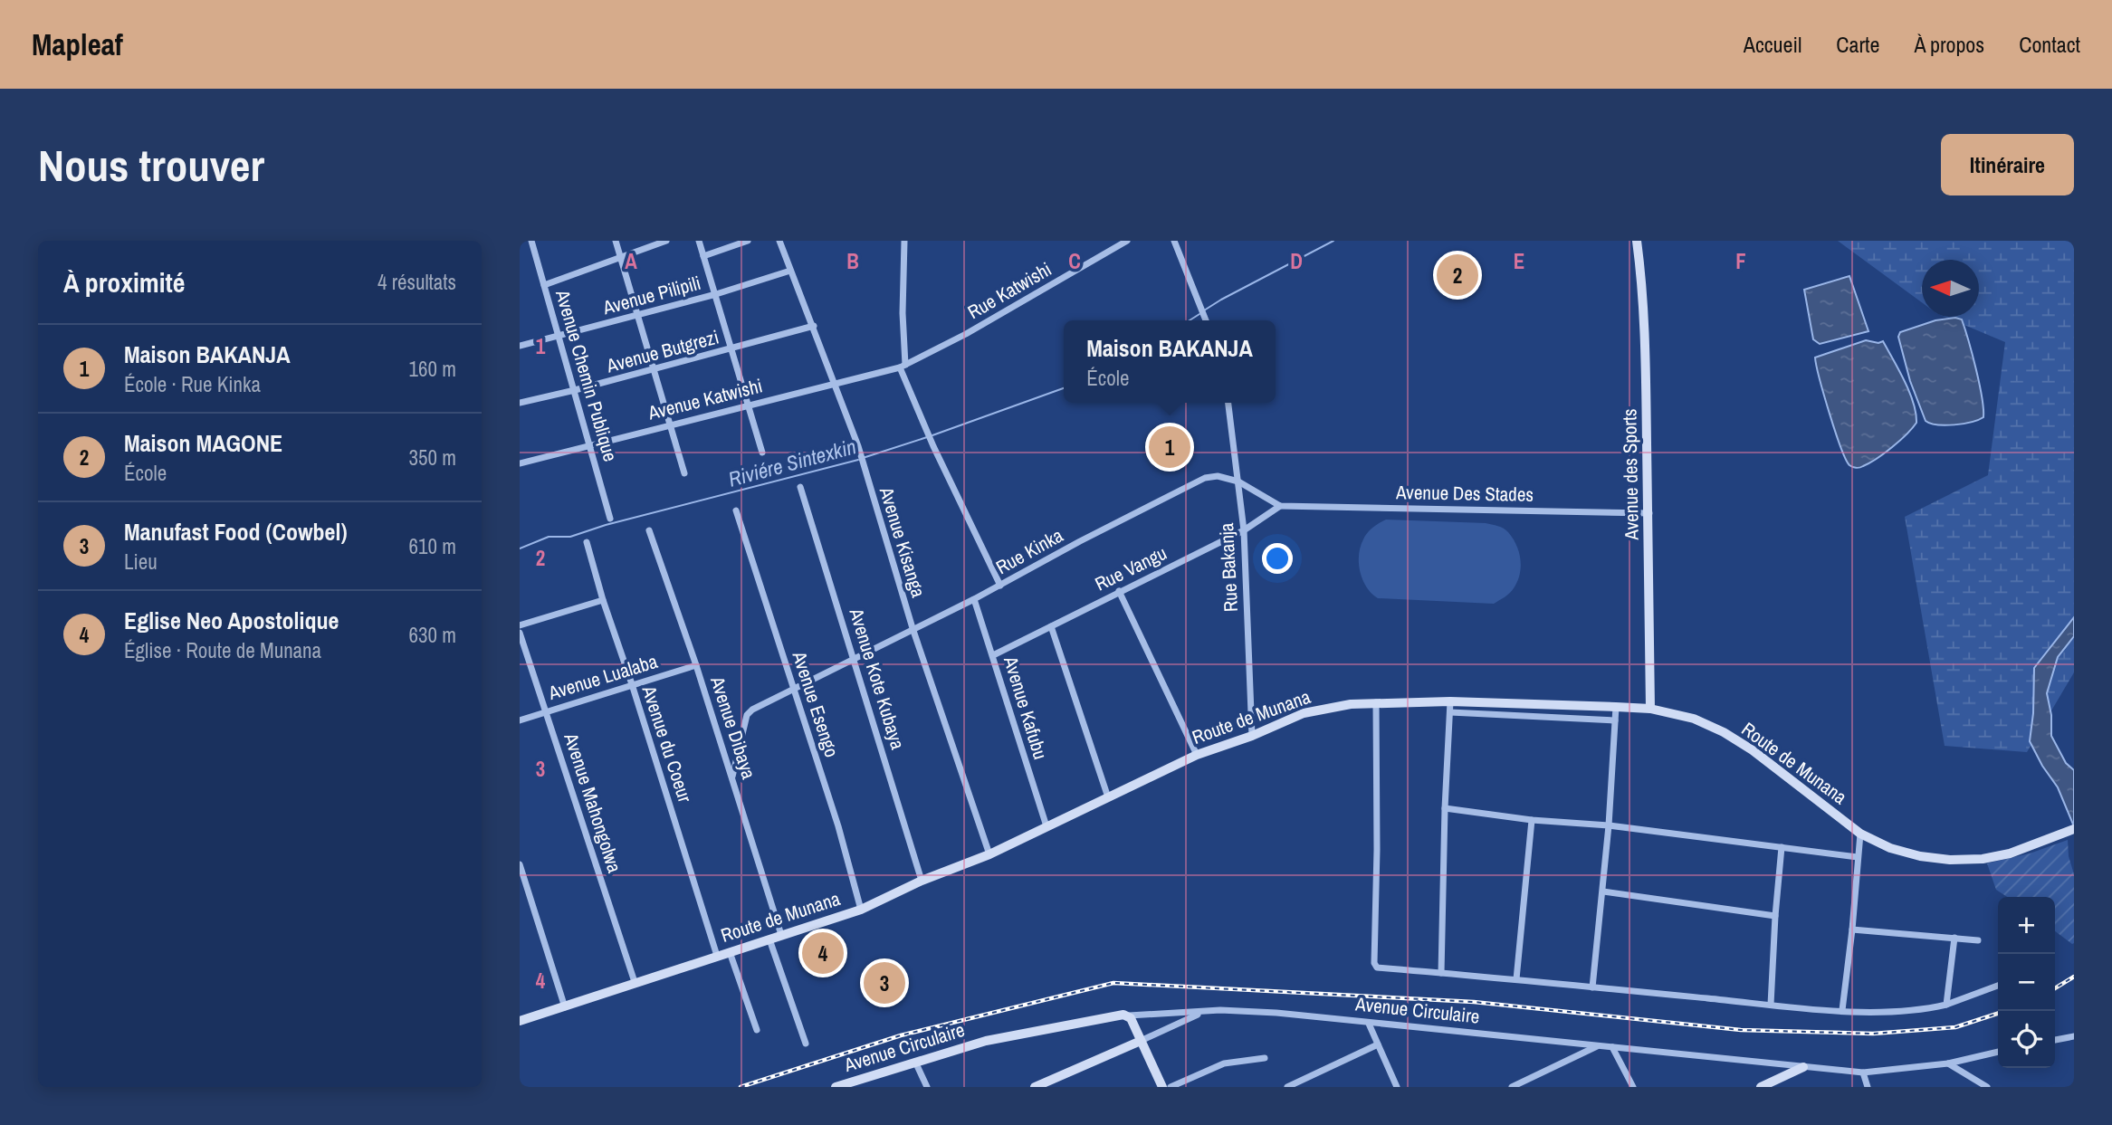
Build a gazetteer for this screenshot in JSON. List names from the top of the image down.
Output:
{
  "streets": {
    "main road": ["Avenue des Sports", "Route de Munana", "Avenue Circulaire"],
    "street": [
      "Rue Katwishi",
      "Avenue Pilipili",
      "Avenue Butgrezi",
      "Avenue Chemin Publique",
      "Avenue Katwishi",
      "Avenue Des Stades",
      "Avenue Kisanga",
      "Rue Kinka",
      "Rue Bakanja",
      "Rue Vangu",
      "Avenue Lualaba",
      "Avenue Kote Kubaya",
      "Avenue Esengo",
      "Avenue Kafubu",
      "Avenue Dibaya",
      "Avenue du Coeur",
      "Avenue Mahongolwa"
    ]
  },
  "crossings": [
    ["Rue Katwishi", "Avenue Katwishi"],
    ["Avenue Pilipili", "Avenue Chemin Publique"],
    ["Avenue Pilipili", "Avenue Kisanga"],
    ["Avenue Butgrezi", "Avenue Chemin Publique"],
    ["Avenue Butgrezi", "Avenue Kisanga"],
    ["Avenue Chemin Publique", "Avenue Katwishi"],
    ["Avenue Katwishi", "Avenue Kisanga"],
    ["Avenue des Sports", "Avenue Des Stades"],
    ["Avenue des Sports", "Route de Munana"],
    ["Avenue Des Stades", "Rue Kinka"],
    ["Avenue Des Stades", "Rue Vangu"],
    ["Avenue Kisanga", "Rue Kinka"],
    ["Avenue Kisanga", "Route de Munana"],
    ["Rue Kinka", "Rue Bakanja"],
    ["Rue Kinka", "Rue Vangu"],
    ["Rue Kinka", "Avenue Kote Kubaya"],
    ["Rue Kinka", "Avenue Esengo"],
    ["Rue Kinka", "Avenue Kafubu"],
    ["Rue Kinka", "Avenue Dibaya"],
    ["Rue Bakanja", "Rue Vangu"],
    ["Rue Bakanja", "Route de Munana"],
    ["Rue Vangu", "Avenue Kafubu"],
    ["Avenue Lualaba", "Avenue Dibaya"],
    ["Avenue Lualaba", "Avenue du Coeur"],
    ["Avenue Lualaba", "Avenue Mahongolwa"],
    ["Avenue Kote Kubaya", "Route de Munana"],
    ["Avenue Esengo", "Route de Munana"],
    ["Avenue Kafubu", "Route de Munana"],
    ["Route de Munana", "Avenue Dibaya"],
    ["Route de Munana", "Avenue du Coeur"],
    ["Route de Munana", "Avenue Mahongolwa"]
  ],
  "water": ["Riviére Sintexkin"],
  "north": "left",
  "page": {
    "header": "Mapleaf",
    "nav": [
      "Accueil",
      "Carte",
      "À propos",
      "Contact"
    ],
    "buttons": "Itinéraire",
    "title": "Nous trouver",
    "heading": ["À proximité", "4 résultats"],
    "pins": [
      "2",
      "1",
      "4",
      "3"
    ],
    "popup": ["Maison BAKANJA", "École"],
    "list": [
      {
        "mark": "1",
        "name": "Maison BAKANJA",
        "note": "École · Rue Kinka",
        "value": "160 m"
      },
      {
        "mark": "2",
        "name": "Maison MAGONE",
        "note": "École",
        "value": "350 m"
      },
      {
        "mark": "3",
        "name": "Manufast Food (Cowbel)",
        "note": "Lieu",
        "value": "610 m"
      },
      {
        "mark": "4",
        "name": "Eglise Neo Apostolique",
        "note": "Église · Route de Munana",
        "value": "630 m"
      }
    ],
    "map_buttons": ["+", "−"]
  },
  "grid": {
    "columns": [
      "A",
      "B",
      "C",
      "D",
      "E",
      "F"
    ],
    "rows": [
      "1",
      "2",
      "3",
      "4"
    ]
  }
}
